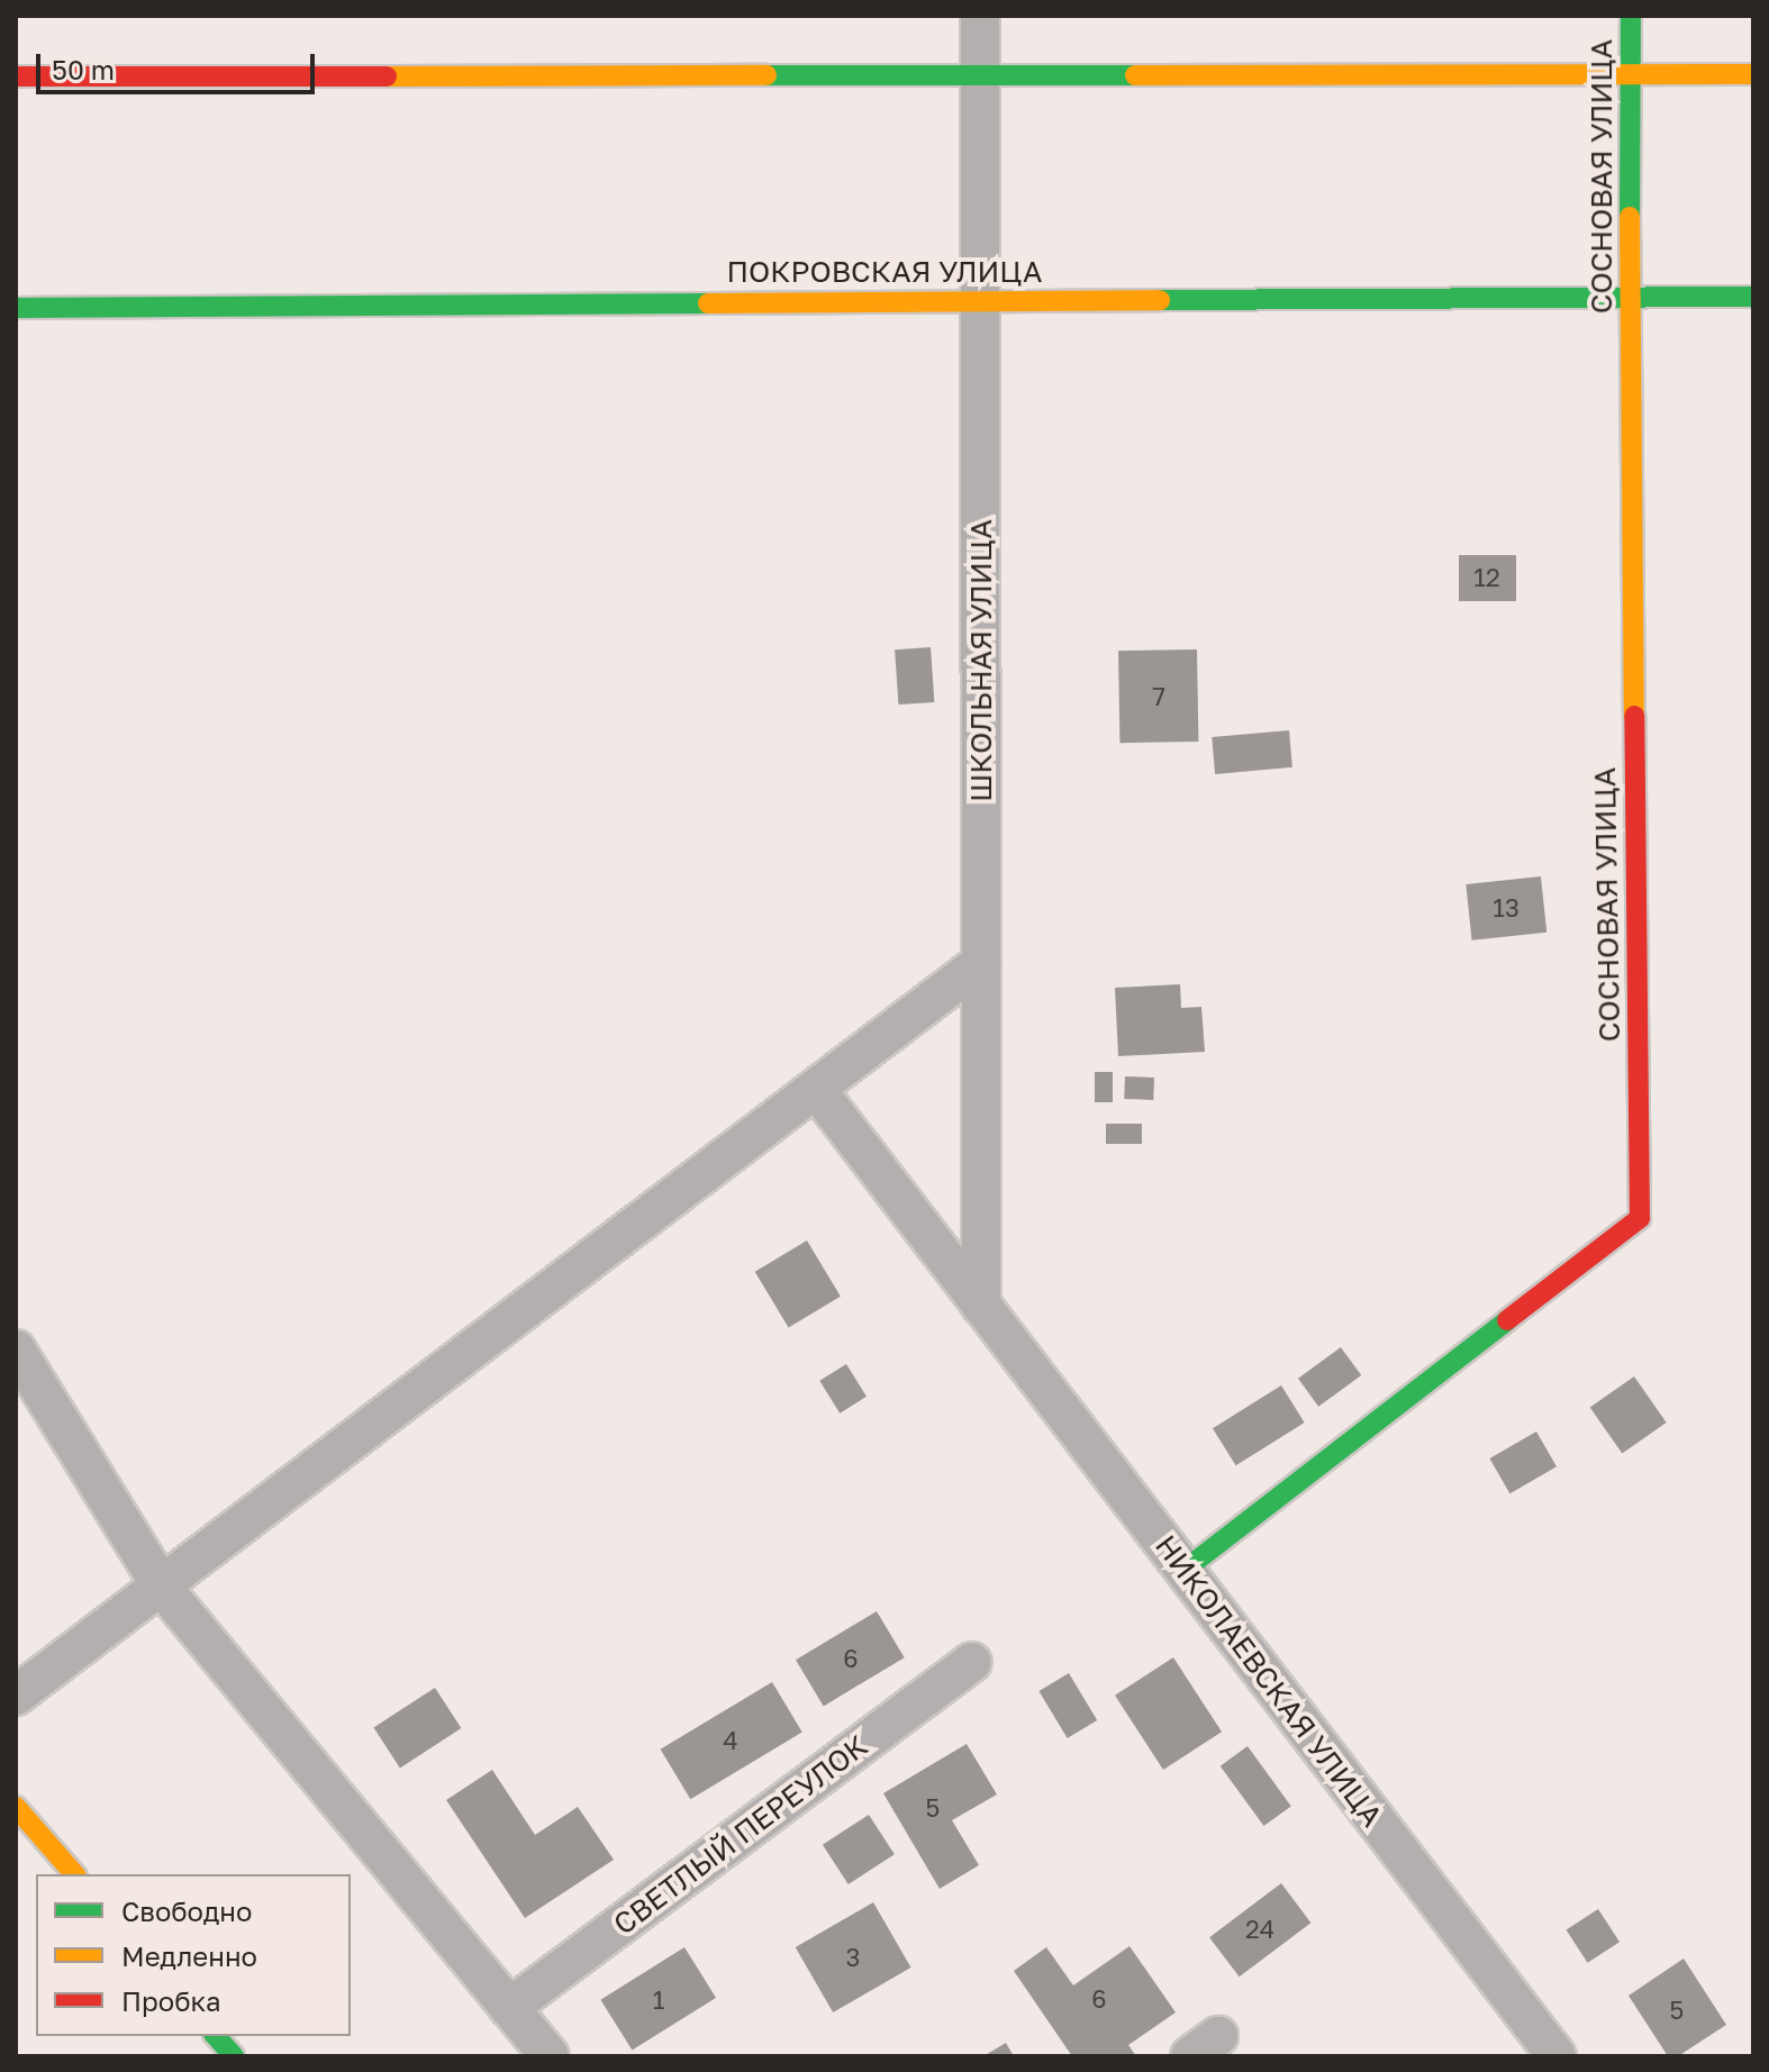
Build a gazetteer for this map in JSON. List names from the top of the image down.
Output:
{
  "streets": {
    "street": [
      "СОСНОВАЯ УЛИЦА",
      "ПОКРОВСКАЯ УЛИЦА",
      "ШКОЛЬНАЯ УЛИЦА",
      "НИКОЛАЕВСКАЯ УЛИЦА",
      "СВЕТЛЫЙ ПЕРЕУЛОК"
    ]
  },
  "crossings": [
    ["СОСНОВАЯ УЛИЦА", "ПОКРОВСКАЯ УЛИЦА"],
    ["СОСНОВАЯ УЛИЦА", "НИКОЛАЕВСКАЯ УЛИЦА"],
    ["ПОКРОВСКАЯ УЛИЦА", "ШКОЛЬНАЯ УЛИЦА"],
    ["ШКОЛЬНАЯ УЛИЦА", "НИКОЛАЕВСКАЯ УЛИЦА"]
  ],
  "house_numbers": [
    "12",
    "7",
    "13",
    "6",
    "4",
    "5",
    "24",
    "3",
    "6",
    "1",
    "5"
  ],
  "legend": ["Свободно", "Медленно", "Пробка"],
  "scale_bar": "50 m"
}
